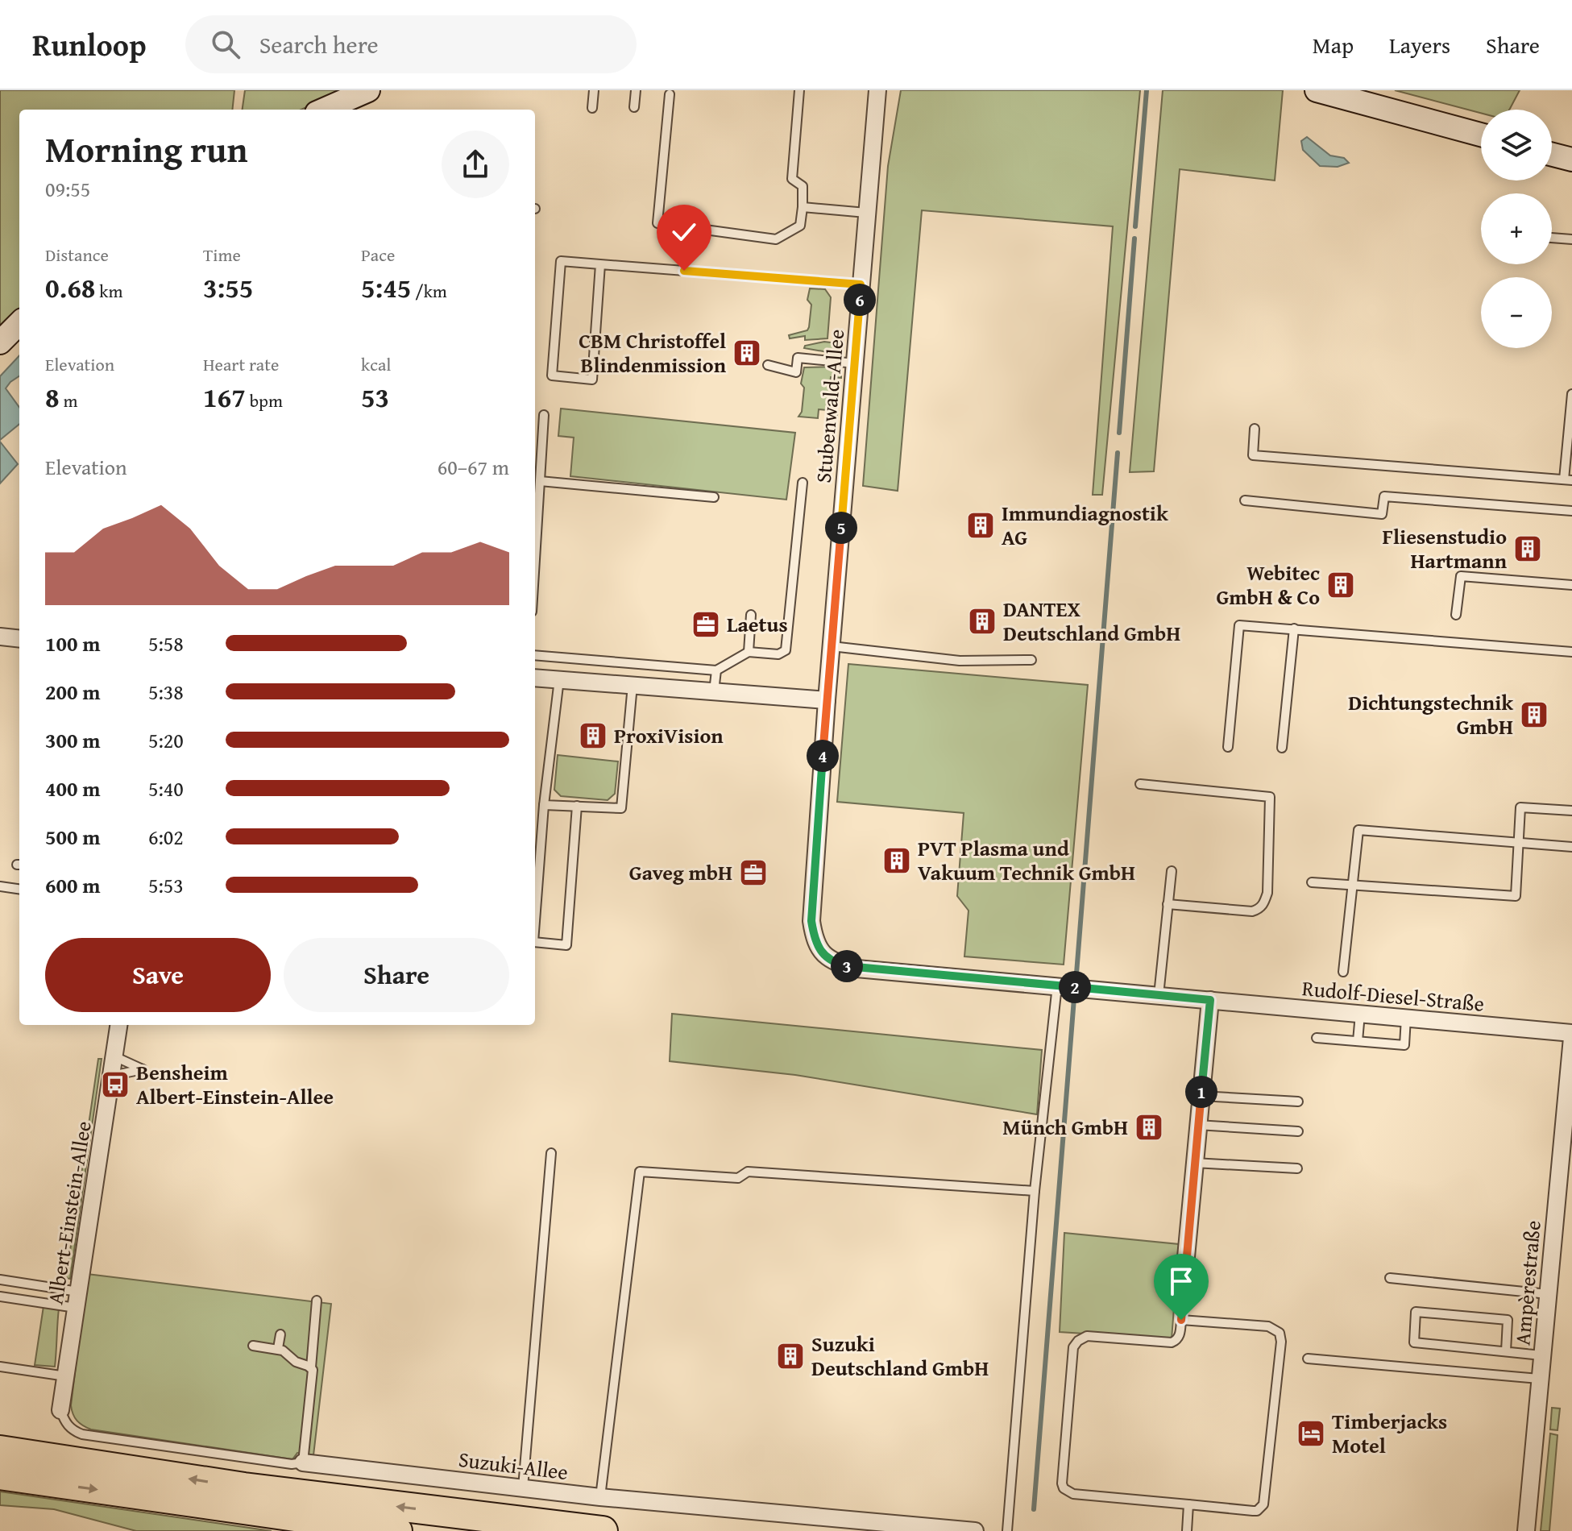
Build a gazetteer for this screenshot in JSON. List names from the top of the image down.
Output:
{
  "streets": {
    "street": [
      "Stubenwald-Allee",
      "Rudolf-Diesel-Straße",
      "Albert-Einstein-Allee",
      "Ampèrestraße",
      "Suzuki-Allee"
    ]
  },
  "crossings": [
    ["Stubenwald-Allee", "Rudolf-Diesel-Straße"],
    ["Rudolf-Diesel-Straße", "Ampèrestraße"],
    ["Albert-Einstein-Allee", "Suzuki-Allee"]
  ],
  "places": {
    "building": [
      "CBM Christoffel Blindenmission",
      "Immundiagnostik AG",
      "Fliesenstudio Hartmann",
      "Webitec GmbH & Co",
      "DANTEX Deutschland GmbH",
      "Dichtungstechnik GmbH",
      "ProxiVision",
      "PVT Plasma und Vakuum Technik GmbH",
      "Münch GmbH",
      "Suzuki Deutschland GmbH"
    ],
    "office": ["Laetus", "Gaveg mbH"],
    "bus stop": ["Bensheim Albert-Einstein-Allee"],
    "hotel": ["Timberjacks Motel"]
  },
  "page": {
    "header": "Runloop",
    "search": "Search here",
    "nav": ["Map", "Layers", "Share"],
    "map_buttons": ["+", "−"],
    "heading": ["Morning run", "09:55"],
    "stats": [
      ["Distance", "0.68 km"],
      ["Time", "3:55"],
      ["Pace", "5:45 /km"],
      ["Elevation", "8 m"],
      ["Heart rate", "167 bpm"],
      ["kcal", "53"]
    ],
    "pins": [
      "6",
      "5",
      "4",
      "3",
      "2",
      "1"
    ],
    "chart": ["Elevation", "60–67 m"],
    "list": [
      {
        "name": "100 m",
        "note": "5:58"
      },
      {
        "name": "200 m",
        "note": "5:38"
      },
      {
        "name": "300 m",
        "note": "5:20"
      },
      {
        "name": "400 m",
        "note": "5:40"
      },
      {
        "name": "500 m",
        "note": "6:02"
      },
      {
        "name": "600 m",
        "note": "5:53"
      }
    ],
    "buttons": ["Save", "Share"]
  }
}
